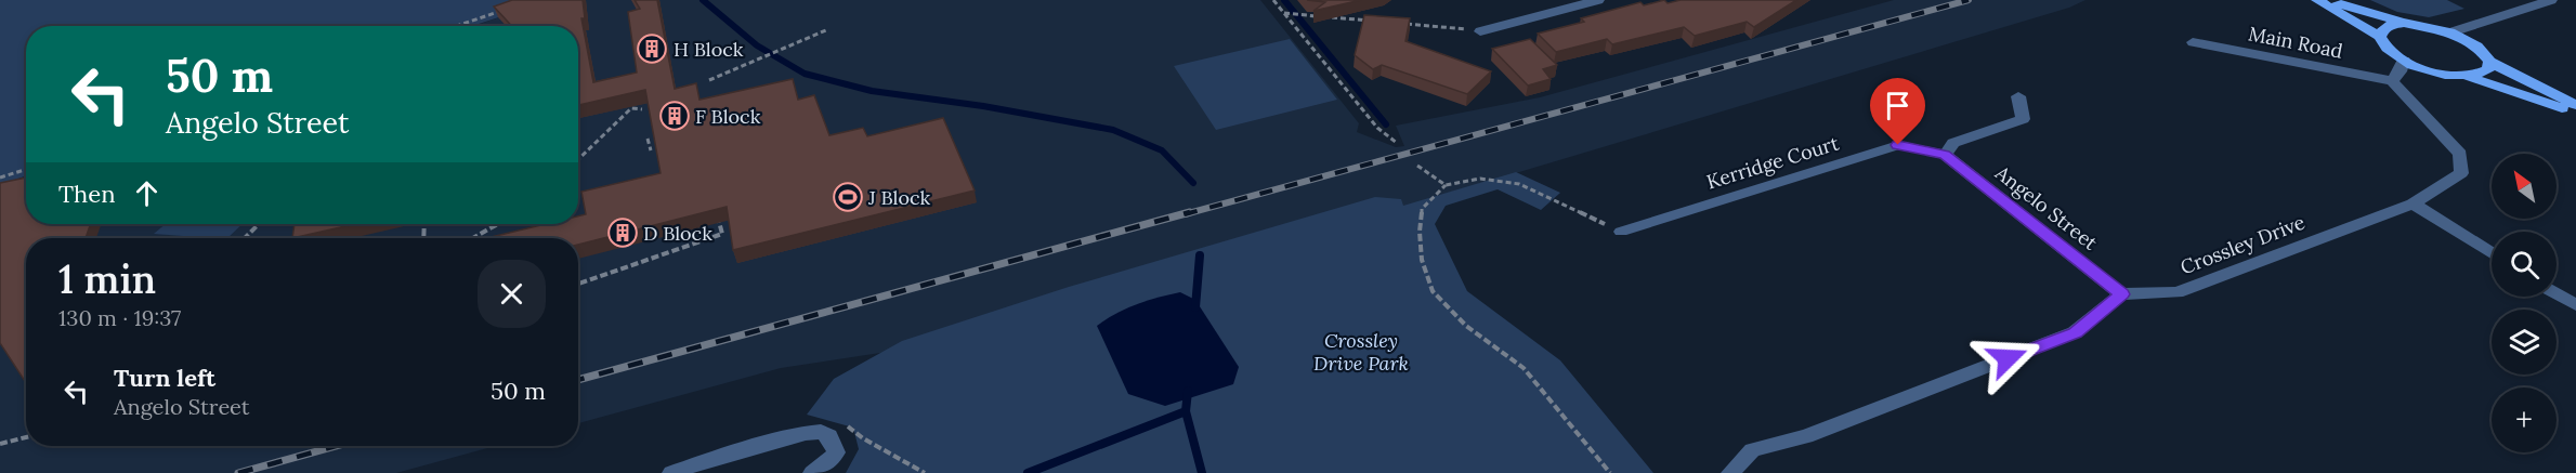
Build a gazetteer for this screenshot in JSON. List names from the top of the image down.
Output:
{
  "streets": {
    "main road": ["Main Road"],
    "street": ["Kerridge Court", "Angelo Street", "Crossley Drive"]
  },
  "crossings": [
    ["Main Road", "Crossley Drive"],
    ["Kerridge Court", "Angelo Street"],
    ["Angelo Street", "Crossley Drive"]
  ],
  "parks": ["Crossley Drive Park"],
  "places": {
    "building": ["H Block", "F Block", "D Block"],
    "sports": ["J Block"]
  },
  "north": "top left",
  "page": {
    "turn": ["50 m", "Angelo Street"],
    "map_buttons": "+",
    "then": "Then",
    "heading": ["1 min", "130 m · 19:37"],
    "list": [
      {
        "name": "Turn left",
        "note": "Angelo Street",
        "value": "50 m"
      }
    ]
  }
}
